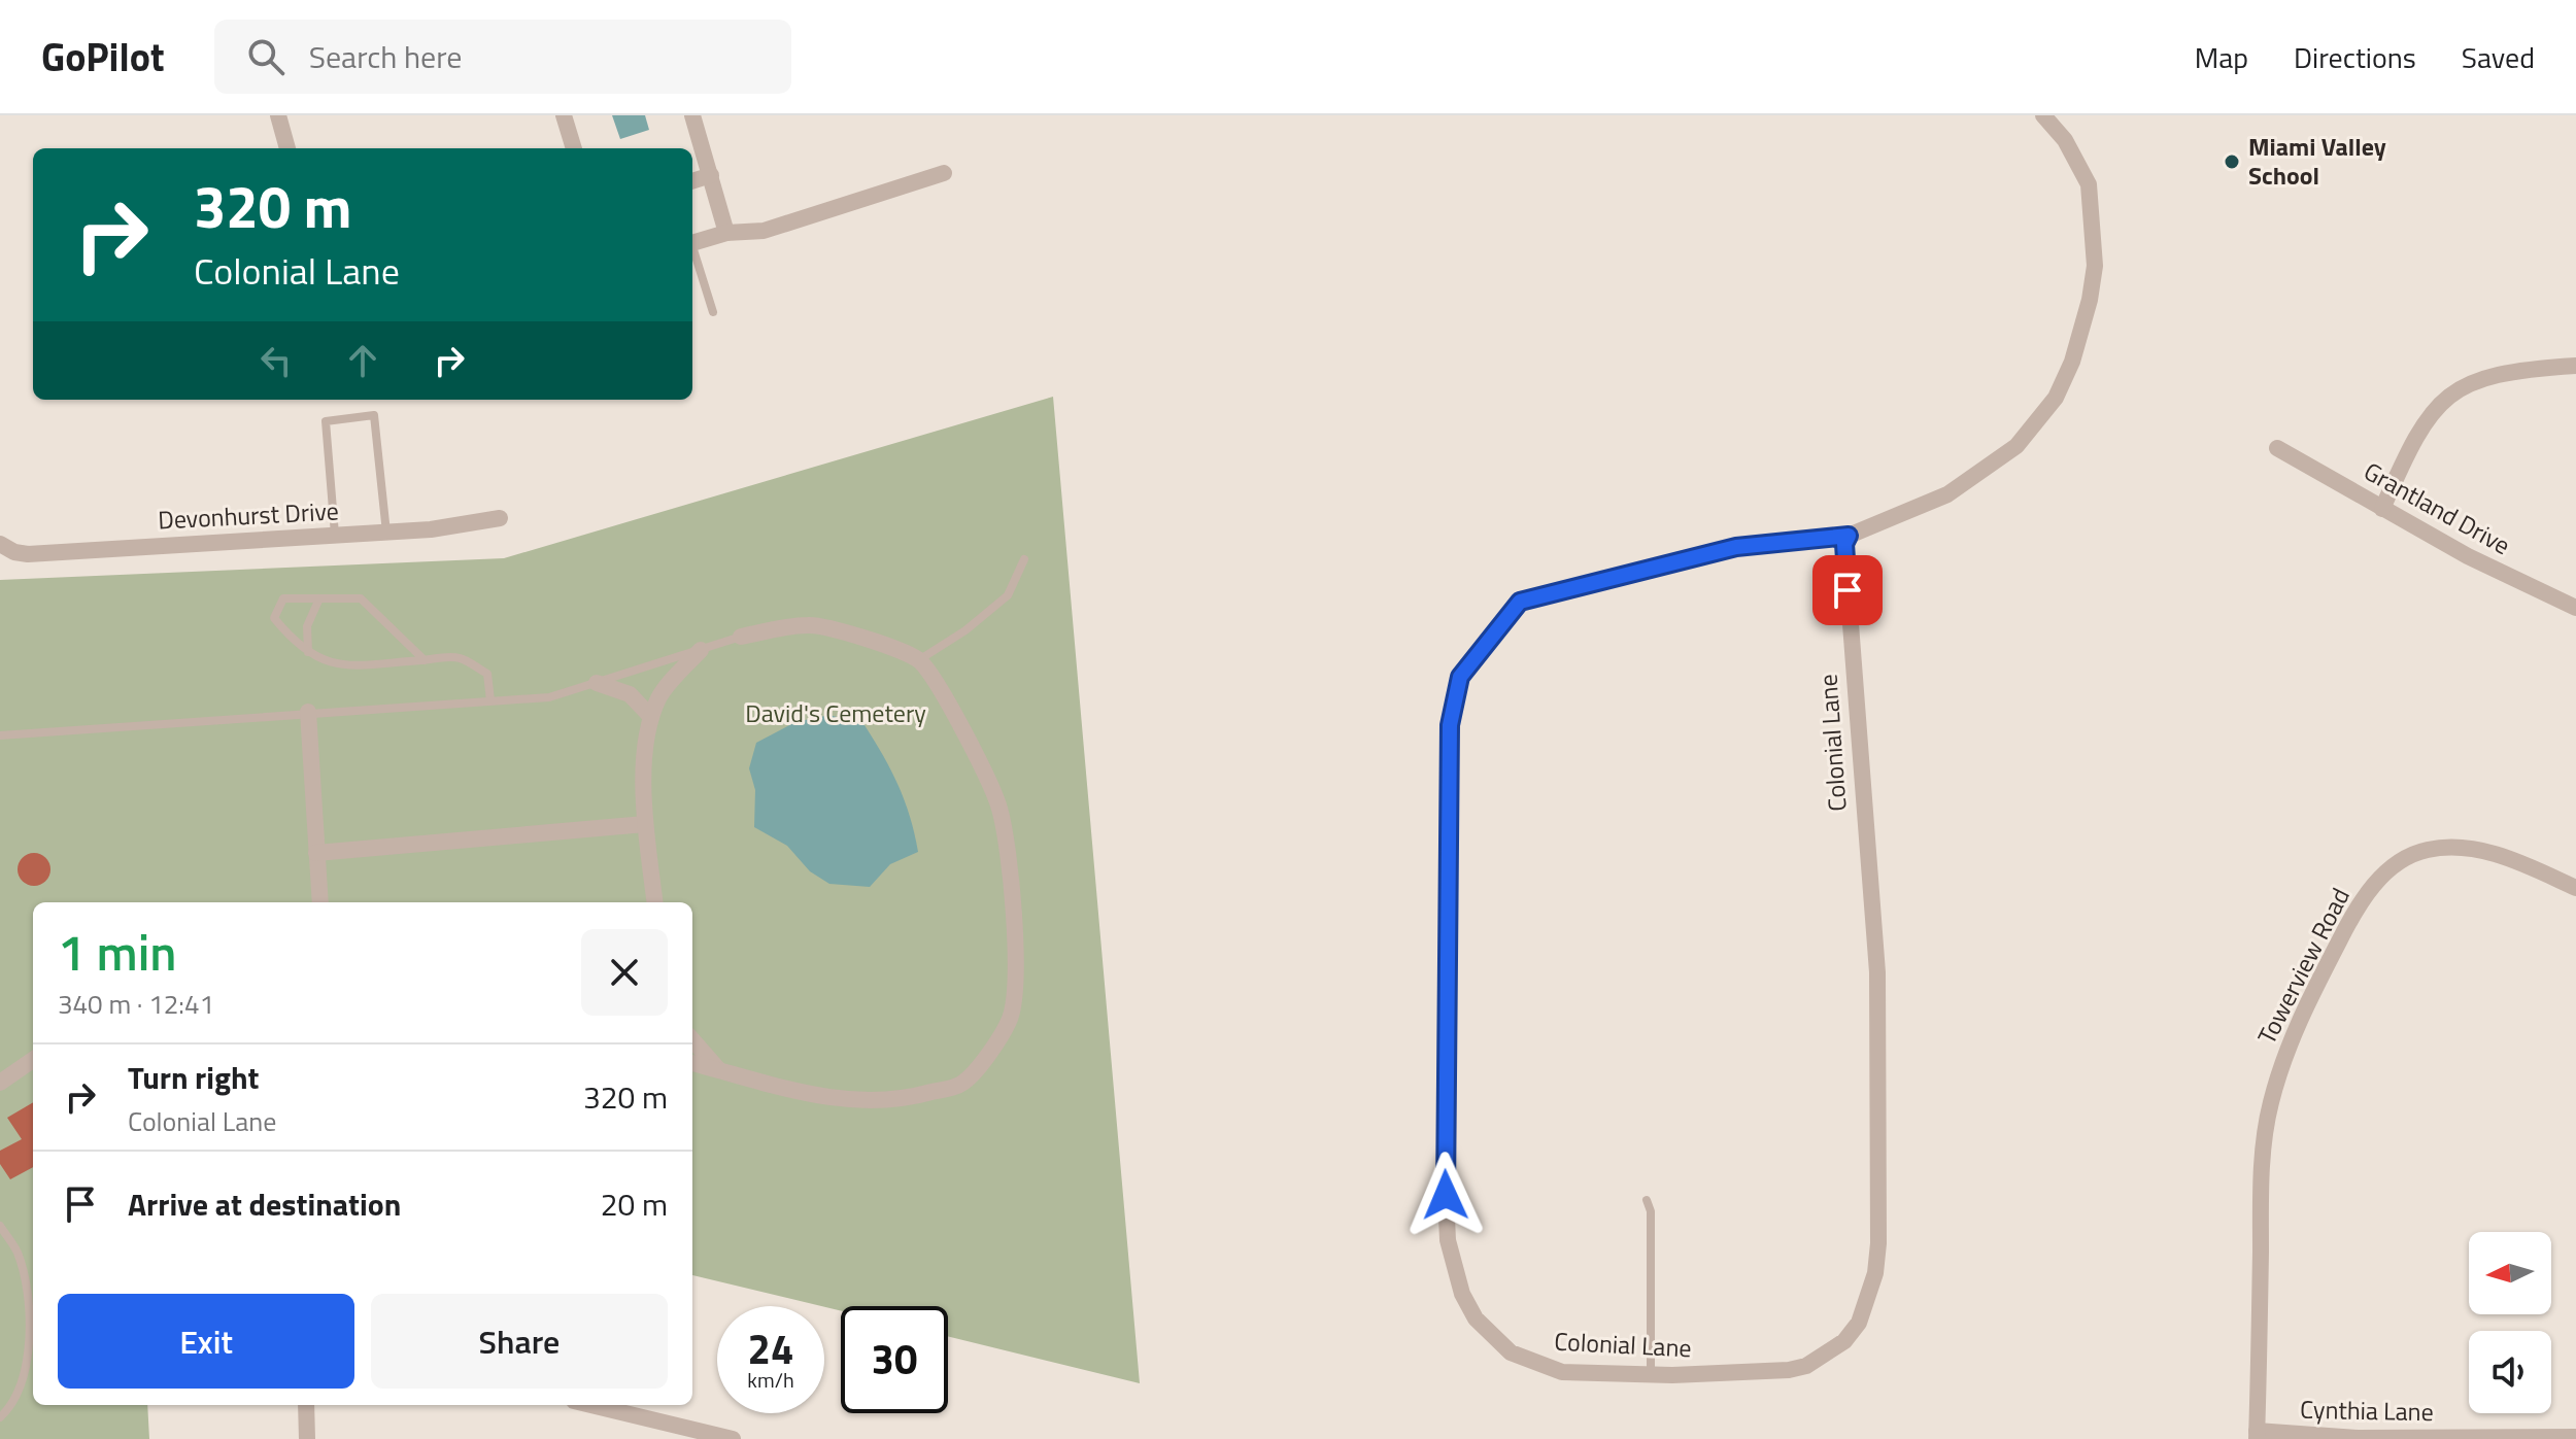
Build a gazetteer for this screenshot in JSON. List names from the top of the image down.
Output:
{
  "streets": {
    "street": [
      "Grantland Drive",
      "Devonhurst Drive",
      "Colonial Lane",
      "Towerview Road",
      "Cynthia Lane"
    ]
  },
  "crossings": [
    ["Towerview Road", "Cynthia Lane"]
  ],
  "parks": ["David's Cemetery"],
  "places": ["Miami Valley School"],
  "north": "left",
  "page": {
    "header": "GoPilot",
    "search": "Search here",
    "nav": ["Map", "Directions", "Saved"],
    "turn": ["320 m", "Colonial Lane"],
    "heading": ["1 min", "340 m · 12:41"],
    "list": [
      {
        "name": "Turn right",
        "note": "Colonial Lane",
        "value": "320 m"
      },
      {
        "name": "Arrive at destination",
        "value": "20 m"
      }
    ],
    "buttons": ["Exit", "Share"],
    "speed": "24 km/h",
    "limit": "30"
  }
}
